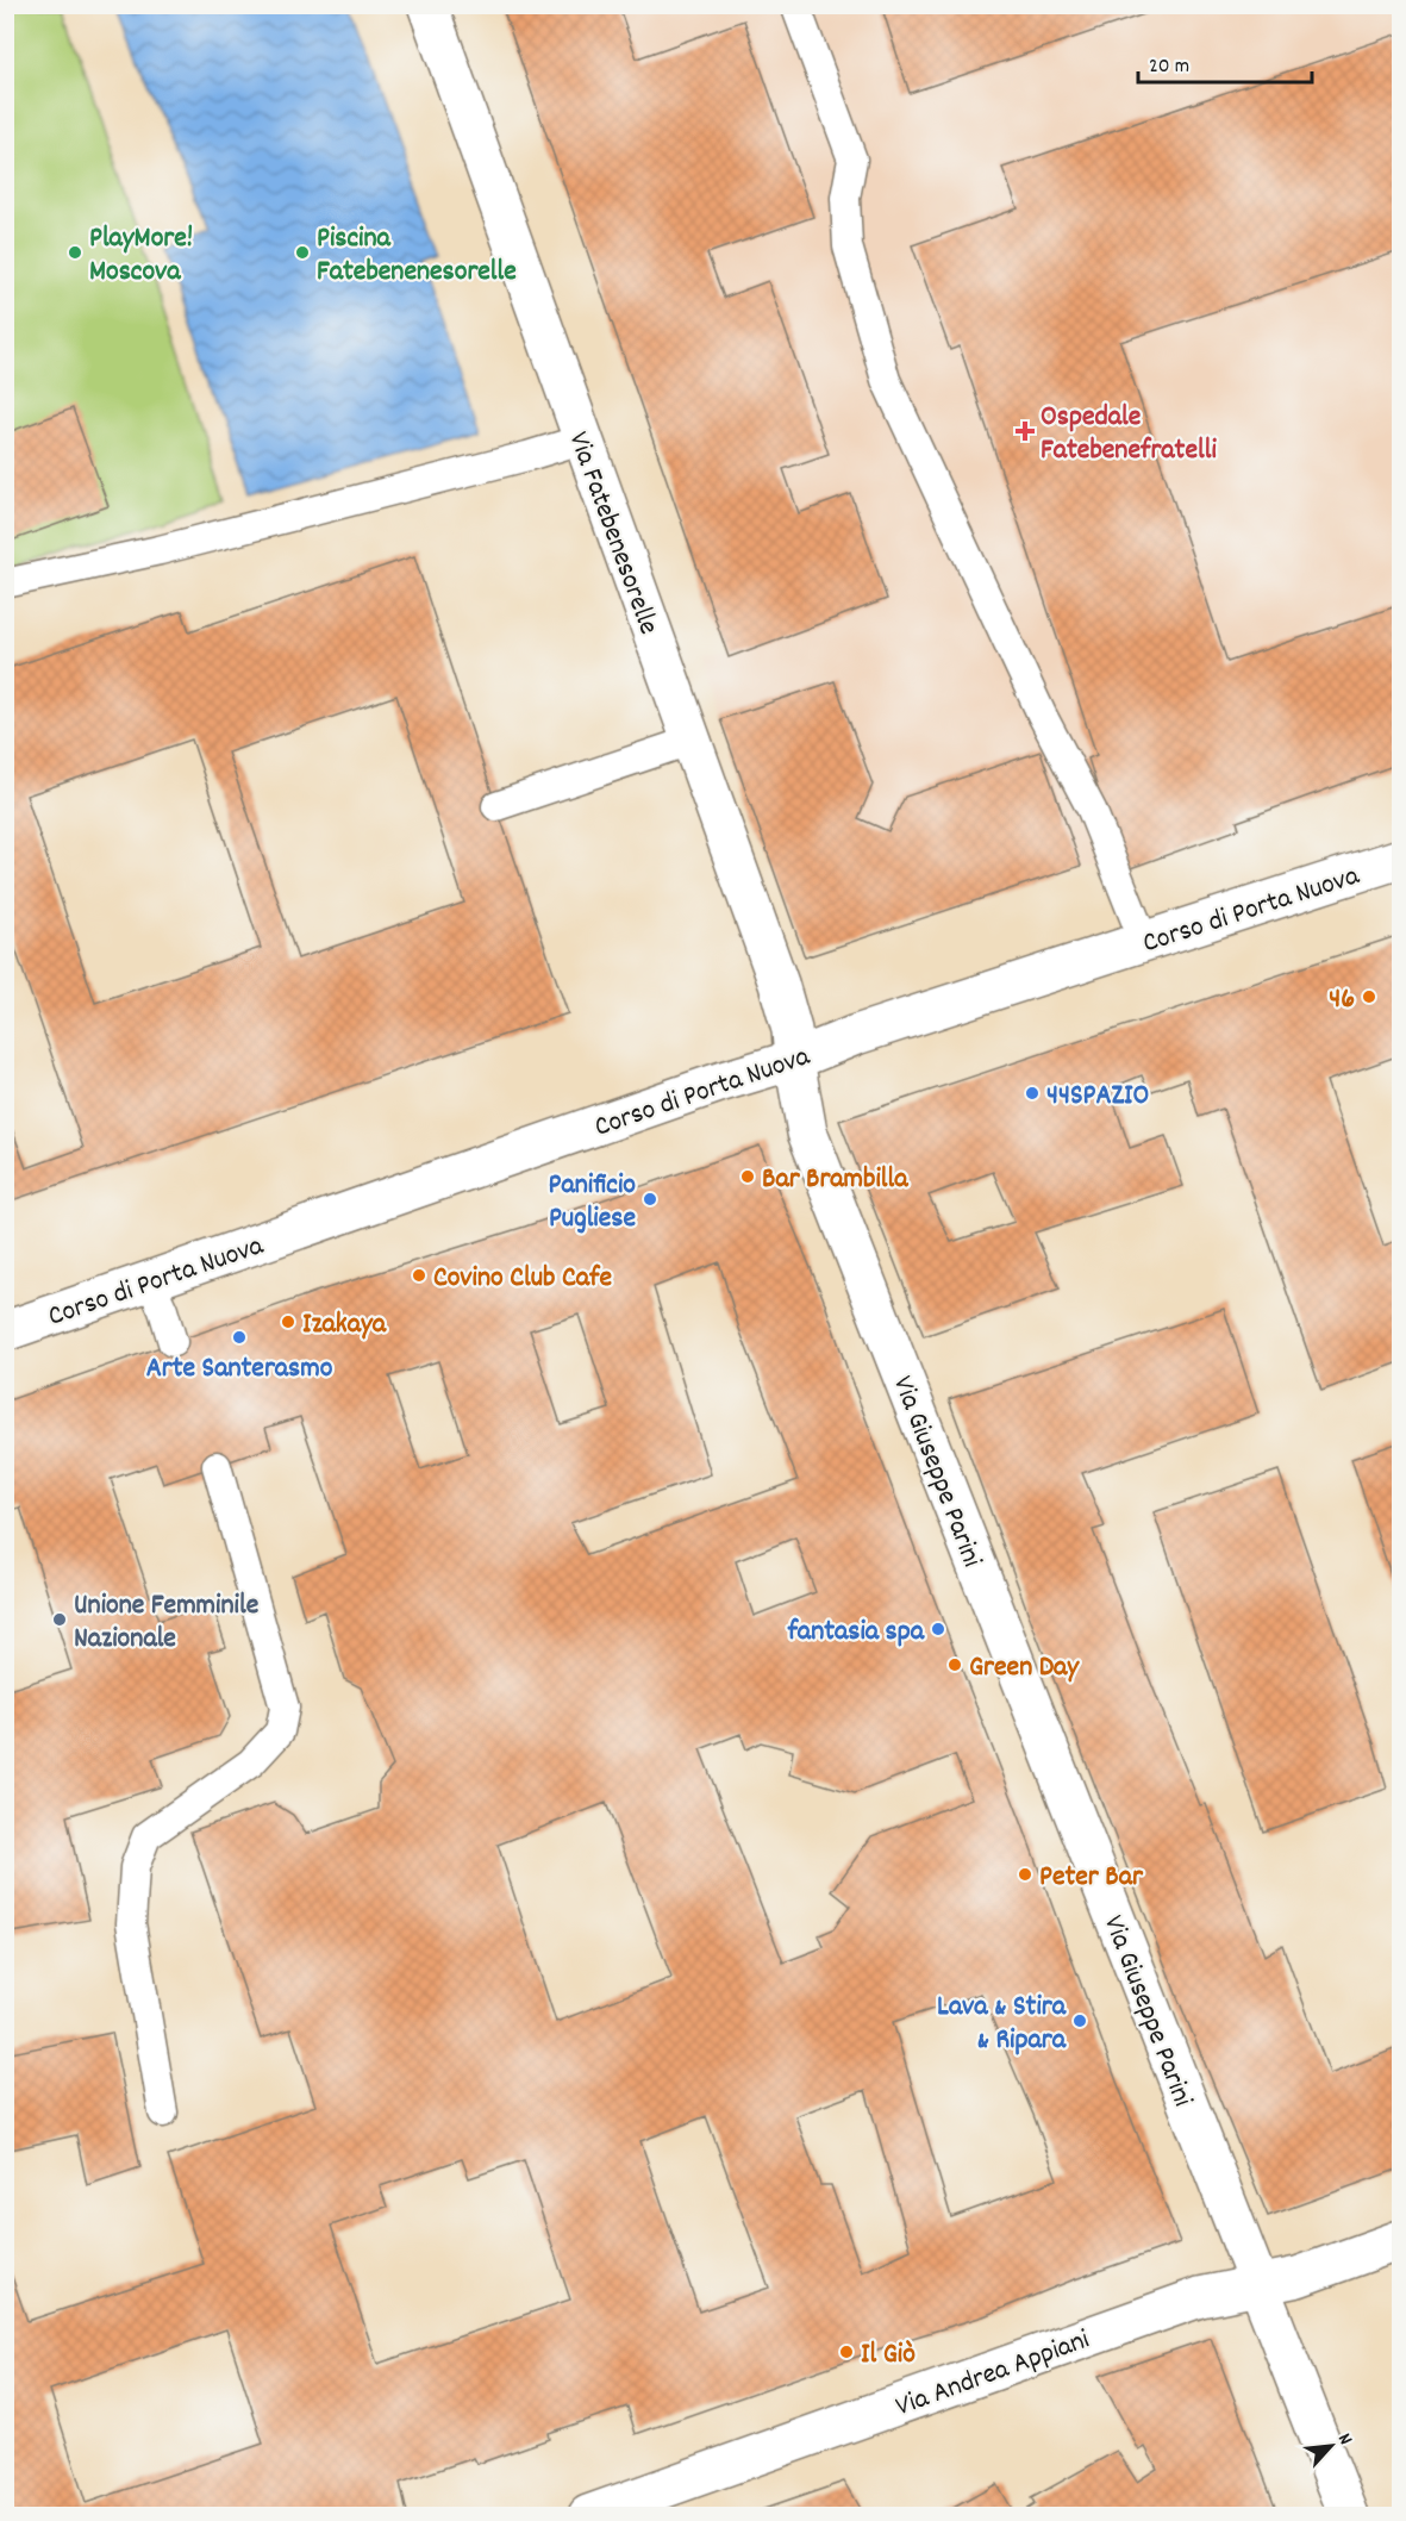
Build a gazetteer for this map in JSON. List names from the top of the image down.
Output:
{
  "streets": {
    "street": [
      "Via Fatebenesorelle",
      "Corso di Porta Nuova",
      "Via Giuseppe Parini",
      "Via Andrea Appiani"
    ]
  },
  "crossings": [
    ["Via Fatebenesorelle", "Corso di Porta Nuova"],
    ["Via Fatebenesorelle", "Via Giuseppe Parini"],
    ["Corso di Porta Nuova", "Via Giuseppe Parini"],
    ["Via Giuseppe Parini", "Via Andrea Appiani"]
  ],
  "places": {
    "other": [
      "PlayMore! Moscova",
      "Piscina Fatebenenesorelle",
      "46",
      "44SPAZIO",
      "Bar Brambilla",
      "Panificio Pugliese",
      "Covino Club Cafe",
      "Izakaya",
      "Arte Santerasmo",
      "Unione Femminile Nazionale",
      "fantasia spa",
      "Green Day",
      "Peter Bar",
      "Lava & Stira & Ripara",
      "Il Giò"
    ],
    "health": ["Ospedale Fatebenefratelli"]
  },
  "scale_bar": "20 m",
  "north": "top right"
}
